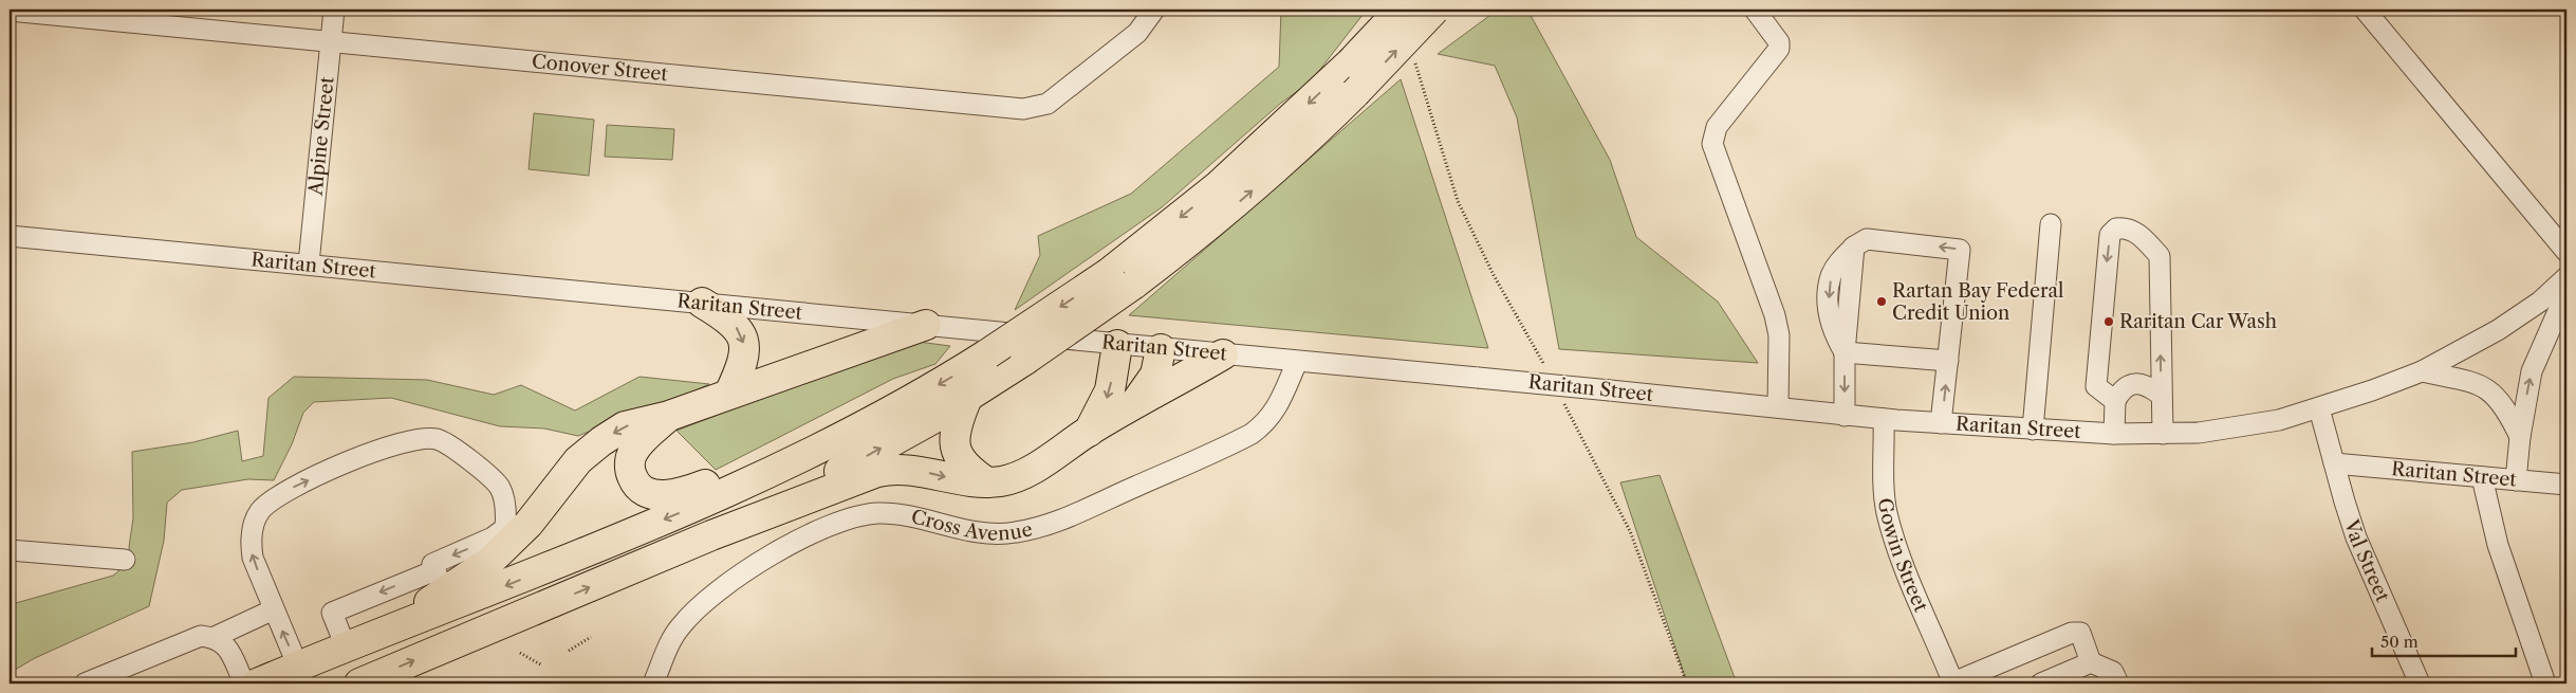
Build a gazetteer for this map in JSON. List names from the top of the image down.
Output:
{
  "streets": {
    "street": [
      "Conover Street",
      "Alpine Street",
      "Raritan Street",
      "Cross Avenue",
      "Gowin Street",
      "Val Street"
    ]
  },
  "crossings": [
    ["Conover Street", "Alpine Street"],
    ["Alpine Street", "Raritan Street"],
    ["Raritan Street", "Cross Avenue"],
    ["Raritan Street", "Gowin Street"],
    ["Raritan Street", "Val Street"]
  ],
  "places": ["Rartan Bay Federal Credit Union", "Raritan Car Wash"],
  "scale_bar": "50 m"
}
